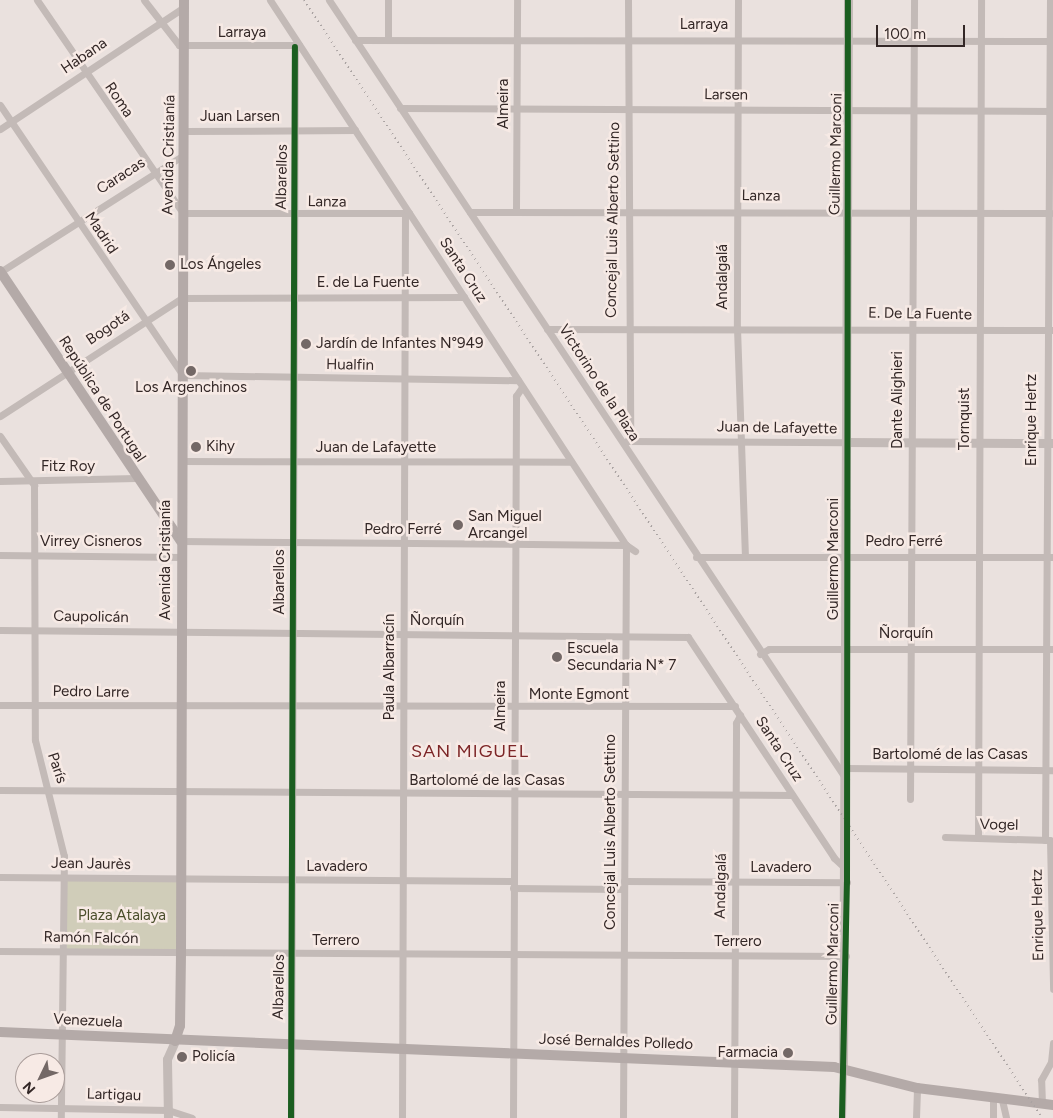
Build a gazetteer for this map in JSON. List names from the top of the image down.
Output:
{
  "streets": {
    "main road": [
      "Avenida Cristianía",
      "República de Portugal",
      "Venezuela",
      "José Bernaldes Polledo"
    ],
    "street": [
      "Larraya",
      "Habana",
      "Larsen",
      "Roma",
      "Almeira",
      "Juan Larsen",
      "Guillermo Marconi",
      "Caracas",
      "Albarellos",
      "Lanza",
      "Concejal Luis Alberto Settino",
      "Madrid",
      "Santa Cruz",
      "Andalgalá",
      "E. de La Fuente",
      "E. De La Fuente",
      "Bogotá",
      "Hualfin",
      "Victorino de la Plaza",
      "Dante Alighieri",
      "Tornquist",
      "Enrique Hertz",
      "Juan de Lafayette",
      "Fitz Roy",
      "Pedro Ferré",
      "Virrey Cisneros",
      "Caupolicán",
      "Ñorquín",
      "Paula Albarracín",
      "Pedro Larre",
      "Monte Egmont",
      "Bartolomé de las Casas",
      "París",
      "Vogel",
      "Jean Jaurès",
      "Lavadero",
      "Ramón Falcón",
      "Terrero",
      "Lartigau"
    ]
  },
  "crossings": [
    ["Larraya", "Almeira"],
    ["Larraya", "Guillermo Marconi"],
    ["Larraya", "Avenida Cristianía"],
    ["Larraya", "Albarellos"],
    ["Larraya", "Concejal Luis Alberto Settino"],
    ["Larraya", "Santa Cruz"],
    ["Larraya", "Andalgalá"],
    ["Larraya", "Victorino de la Plaza"],
    ["Larraya", "Dante Alighieri"],
    ["Larraya", "Tornquist"],
    ["Larraya", "Enrique Hertz"],
    ["Habana", "Roma"],
    ["Habana", "Avenida Cristianía"],
    ["Habana", "Madrid"],
    ["Larsen", "Almeira"],
    ["Larsen", "Guillermo Marconi"],
    ["Larsen", "Concejal Luis Alberto Settino"],
    ["Larsen", "Andalgalá"],
    ["Larsen", "Victorino de la Plaza"],
    ["Larsen", "Dante Alighieri"],
    ["Larsen", "Tornquist"],
    ["Larsen", "Enrique Hertz"],
    ["Roma", "Avenida Cristianía"],
    ["Roma", "Caracas"],
    ["Roma", "Lanza"],
    ["Almeira", "Lanza"],
    ["Almeira", "Santa Cruz"],
    ["Almeira", "Hualfin"],
    ["Almeira", "Juan de Lafayette"],
    ["Almeira", "Pedro Ferré"],
    ["Almeira", "Ñorquín"],
    ["Almeira", "Monte Egmont"],
    ["Almeira", "Bartolomé de las Casas"],
    ["Almeira", "Lavadero"],
    ["Almeira", "Terrero"],
    ["Almeira", "José Bernaldes Polledo"],
    ["Juan Larsen", "Avenida Cristianía"],
    ["Juan Larsen", "Albarellos"],
    ["Juan Larsen", "Santa Cruz"],
    ["Guillermo Marconi", "Lanza"],
    ["Guillermo Marconi", "Santa Cruz"],
    ["Guillermo Marconi", "E. De La Fuente"],
    ["Guillermo Marconi", "Victorino de la Plaza"],
    ["Guillermo Marconi", "Juan de Lafayette"],
    ["Guillermo Marconi", "Pedro Ferré"],
    ["Guillermo Marconi", "Ñorquín"],
    ["Guillermo Marconi", "Bartolomé de las Casas"],
    ["Guillermo Marconi", "Lavadero"],
    ["Guillermo Marconi", "Terrero"],
    ["Guillermo Marconi", "José Bernaldes Polledo"],
    ["Avenida Cristianía", "Caracas"],
    ["Avenida Cristianía", "Lanza"],
    ["Avenida Cristianía", "Madrid"],
    ["Avenida Cristianía", "E. de La Fuente"],
    ["Avenida Cristianía", "Bogotá"],
    ["Avenida Cristianía", "Hualfin"],
    ["Avenida Cristianía", "República de Portugal"],
    ["Avenida Cristianía", "Juan de Lafayette"],
    ["Avenida Cristianía", "Pedro Ferré"],
    ["Avenida Cristianía", "Virrey Cisneros"],
    ["Avenida Cristianía", "Caupolicán"],
    ["Avenida Cristianía", "Ñorquín"],
    ["Avenida Cristianía", "Pedro Larre"],
    ["Avenida Cristianía", "Monte Egmont"],
    ["Avenida Cristianía", "Bartolomé de las Casas"],
    ["Avenida Cristianía", "Jean Jaurès"],
    ["Avenida Cristianía", "Lavadero"],
    ["Avenida Cristianía", "Ramón Falcón"],
    ["Avenida Cristianía", "Terrero"],
    ["Avenida Cristianía", "Venezuela"],
    ["Avenida Cristianía", "José Bernaldes Polledo"],
    ["Avenida Cristianía", "Lartigau"],
    ["Caracas", "Madrid"],
    ["Caracas", "República de Portugal"],
    ["Albarellos", "Lanza"],
    ["Albarellos", "Santa Cruz"],
    ["Albarellos", "E. de La Fuente"],
    ["Albarellos", "Hualfin"],
    ["Albarellos", "Juan de Lafayette"],
    ["Albarellos", "Pedro Ferré"],
    ["Albarellos", "Ñorquín"],
    ["Albarellos", "Monte Egmont"],
    ["Albarellos", "Bartolomé de las Casas"],
    ["Albarellos", "Lavadero"],
    ["Albarellos", "Terrero"],
    ["Albarellos", "José Bernaldes Polledo"],
    ["Lanza", "Concejal Luis Alberto Settino"],
    ["Lanza", "Santa Cruz"],
    ["Lanza", "Andalgalá"],
    ["Lanza", "Victorino de la Plaza"],
    ["Lanza", "Dante Alighieri"],
    ["Lanza", "Tornquist"],
    ["Lanza", "Enrique Hertz"],
    ["Lanza", "Paula Albarracín"],
    ["Concejal Luis Alberto Settino", "Santa Cruz"],
    ["Concejal Luis Alberto Settino", "E. De La Fuente"],
    ["Concejal Luis Alberto Settino", "Juan de Lafayette"],
    ["Concejal Luis Alberto Settino", "Pedro Ferré"],
    ["Concejal Luis Alberto Settino", "Ñorquín"],
    ["Concejal Luis Alberto Settino", "Monte Egmont"],
    ["Concejal Luis Alberto Settino", "Bartolomé de las Casas"],
    ["Concejal Luis Alberto Settino", "Lavadero"],
    ["Concejal Luis Alberto Settino", "Terrero"],
    ["Concejal Luis Alberto Settino", "José Bernaldes Polledo"],
    ["Madrid", "Bogotá"],
    ["Madrid", "Hualfin"],
    ["Santa Cruz", "Andalgalá"],
    ["Santa Cruz", "E. de La Fuente"],
    ["Santa Cruz", "Hualfin"],
    ["Santa Cruz", "Juan de Lafayette"],
    ["Santa Cruz", "Pedro Ferré"],
    ["Santa Cruz", "Ñorquín"],
    ["Santa Cruz", "Paula Albarracín"],
    ["Santa Cruz", "Monte Egmont"],
    ["Santa Cruz", "Bartolomé de las Casas"],
    ["Andalgalá", "E. De La Fuente"],
    ["Andalgalá", "Juan de Lafayette"],
    ["Andalgalá", "Pedro Ferré"],
    ["Andalgalá", "Bartolomé de las Casas"],
    ["Andalgalá", "Lavadero"],
    ["Andalgalá", "Terrero"],
    ["Andalgalá", "José Bernaldes Polledo"],
    ["E. de La Fuente", "Bogotá"],
    ["E. de La Fuente", "Paula Albarracín"],
    ["E. De La Fuente", "Victorino de la Plaza"],
    ["E. De La Fuente", "Dante Alighieri"],
    ["E. De La Fuente", "Tornquist"],
    ["E. De La Fuente", "Enrique Hertz"],
    ["Bogotá", "República de Portugal"],
    ["Hualfin", "Paula Albarracín"],
    ["Victorino de la Plaza", "Juan de Lafayette"],
    ["Victorino de la Plaza", "Pedro Ferré"],
    ["Victorino de la Plaza", "Ñorquín"],
    ["República de Portugal", "Fitz Roy"],
    ["República de Portugal", "Pedro Ferré"],
    ["Dante Alighieri", "Juan de Lafayette"],
    ["Dante Alighieri", "Pedro Ferré"],
    ["Dante Alighieri", "Ñorquín"],
    ["Dante Alighieri", "Bartolomé de las Casas"],
    ["Tornquist", "Juan de Lafayette"],
    ["Tornquist", "Pedro Ferré"],
    ["Tornquist", "Ñorquín"],
    ["Tornquist", "Bartolomé de las Casas"],
    ["Tornquist", "Vogel"],
    ["Enrique Hertz", "Juan de Lafayette"],
    ["Enrique Hertz", "Pedro Ferré"],
    ["Enrique Hertz", "Ñorquín"],
    ["Enrique Hertz", "Bartolomé de las Casas"],
    ["Enrique Hertz", "Vogel"],
    ["Juan de Lafayette", "Paula Albarracín"],
    ["Fitz Roy", "París"],
    ["Pedro Ferré", "Paula Albarracín"],
    ["Virrey Cisneros", "París"],
    ["Caupolicán", "Ñorquín"],
    ["Caupolicán", "París"],
    ["Ñorquín", "Paula Albarracín"],
    ["Paula Albarracín", "Monte Egmont"],
    ["Paula Albarracín", "Bartolomé de las Casas"],
    ["Paula Albarracín", "Lavadero"],
    ["Paula Albarracín", "Terrero"],
    ["Paula Albarracín", "José Bernaldes Polledo"],
    ["Pedro Larre", "Monte Egmont"],
    ["Pedro Larre", "París"],
    ["Bartolomé de las Casas", "París"],
    ["París", "Jean Jaurès"],
    ["París", "Ramón Falcón"],
    ["París", "Venezuela"],
    ["París", "Lartigau"],
    ["Jean Jaurès", "Lavadero"],
    ["Ramón Falcón", "Terrero"],
    ["Venezuela", "José Bernaldes Polledo"]
  ],
  "districts": ["SAN MIGUEL"],
  "parks": ["Plaza Atalaya"],
  "places": [
    "Los Ángeles",
    "Jardín de Infantes N°949",
    "Los Argenchinos",
    "Kihy",
    "San Miguel Arcangel",
    "Escuela Secundaria N* 7",
    "Farmacia",
    "Policía"
  ],
  "scale_bar": "100 m",
  "north": "bottom left"
}
